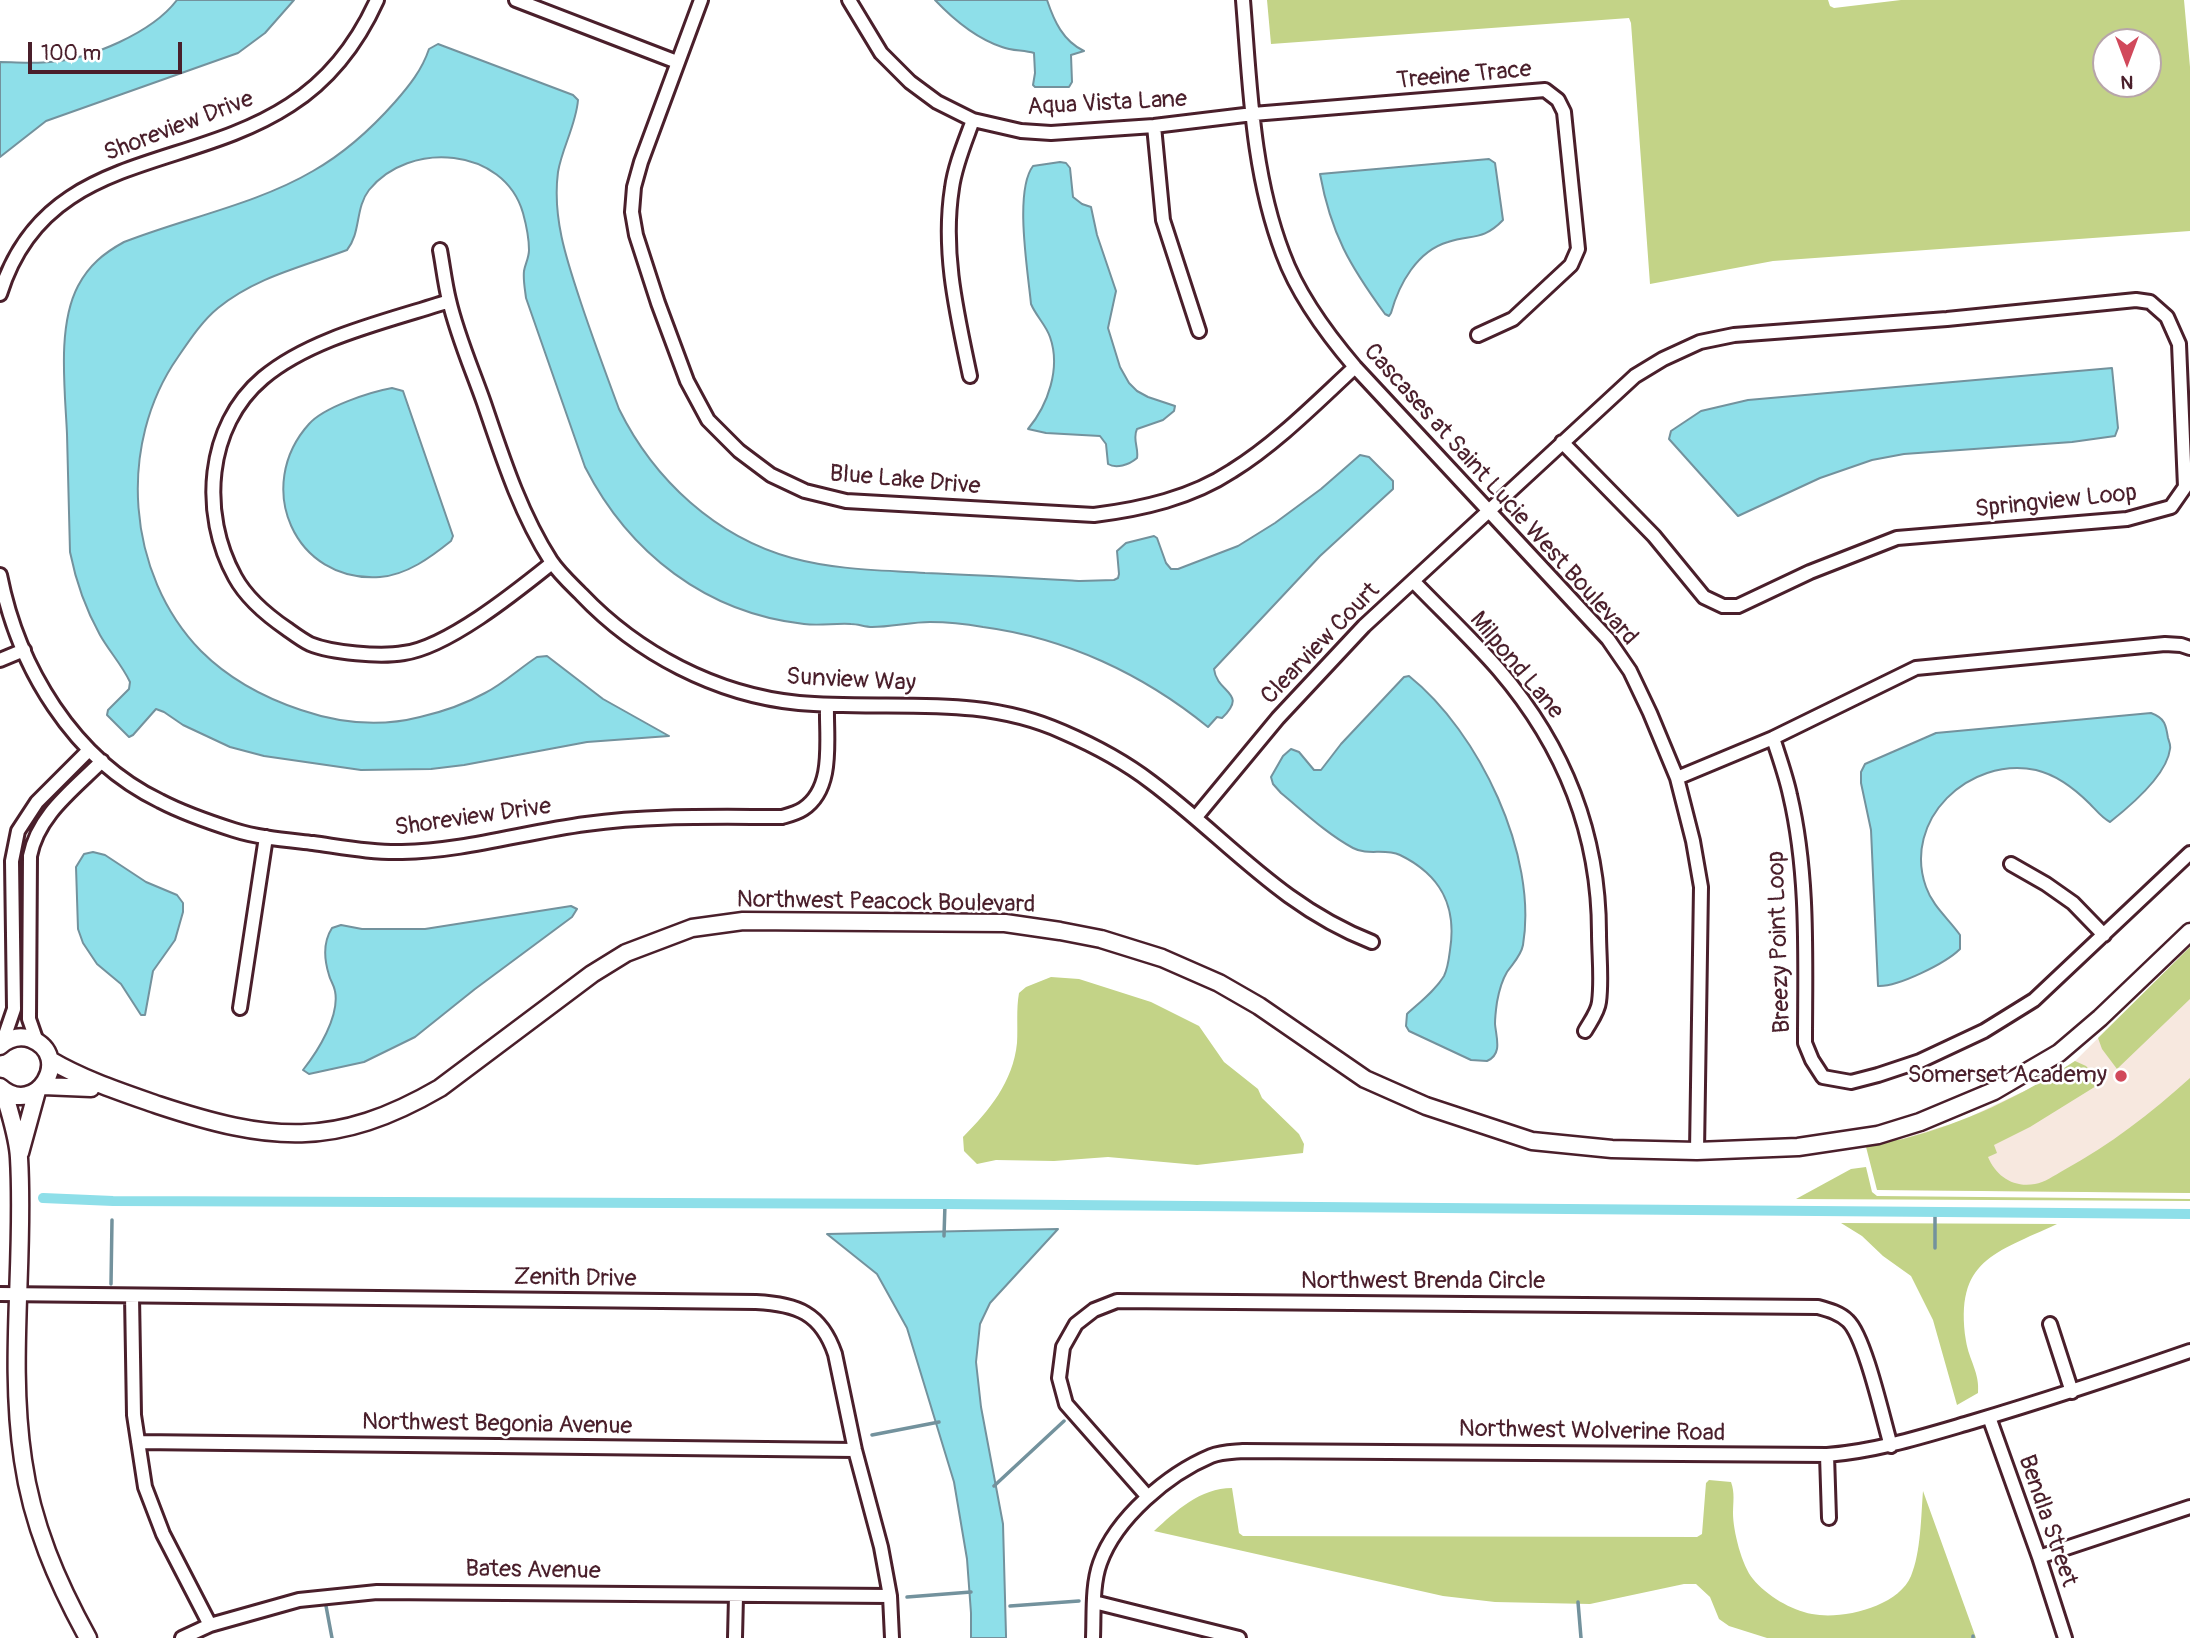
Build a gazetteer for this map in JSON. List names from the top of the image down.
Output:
{
  "streets": {
    "street": [
      "Treeine Trace",
      "Aqua Vista Lane",
      "Shoreview Drive",
      "Blue Lake Drive",
      "Cascases at Saint Lucie West Boulevard",
      "Springview Loop",
      "Clearview Court",
      "Milpond Lane",
      "Sunview Way",
      "Northwest Peacock Boulevard",
      "Breezy Point Loop",
      "Zenith Drive",
      "Northwest Brenda Circle",
      "Northwest Begonia Avenue",
      "Northwest Wolverine Road",
      "Bendla Street",
      "Bates Avenue"
    ]
  },
  "crossings": [
    ["Treeine Trace", "Aqua Vista Lane"],
    ["Treeine Trace", "Cascases at Saint Lucie West Boulevard"],
    ["Aqua Vista Lane", "Cascases at Saint Lucie West Boulevard"],
    ["Shoreview Drive", "Sunview Way"],
    ["Blue Lake Drive", "Cascases at Saint Lucie West Boulevard"],
    ["Cascases at Saint Lucie West Boulevard", "Springview Loop"],
    ["Cascases at Saint Lucie West Boulevard", "Clearview Court"],
    ["Cascases at Saint Lucie West Boulevard", "Northwest Peacock Boulevard"],
    ["Springview Loop", "Clearview Court"],
    ["Clearview Court", "Milpond Lane"],
    ["Clearview Court", "Sunview Way"],
    ["Zenith Drive", "Northwest Begonia Avenue"],
    ["Zenith Drive", "Bates Avenue"],
    ["Northwest Brenda Circle", "Northwest Wolverine Road"],
    ["Northwest Wolverine Road", "Bendla Street"]
  ],
  "places": ["Somerset Academy"],
  "scale_bar": "100 m",
  "north": "bottom"
}
